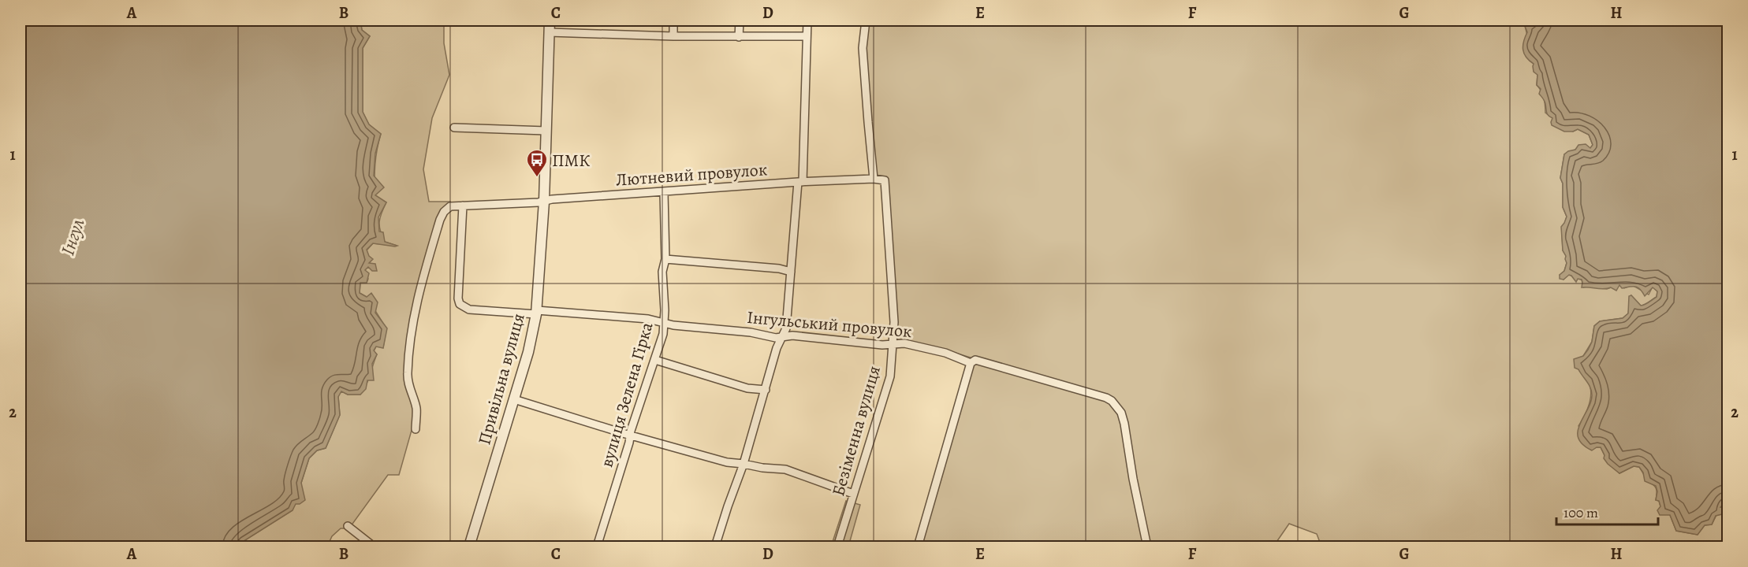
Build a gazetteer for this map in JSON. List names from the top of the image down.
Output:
{
  "streets": {
    "street": [
      "Лютневий провулок",
      "Інгульський провулок",
      "Привільна вулиця",
      "вулиця Зелена Гірка",
      "Безіменна вулиця"
    ]
  },
  "crossings": [
    ["Лютневий провулок", "Інгульський провулок"],
    ["Лютневий провулок", "Привільна вулиця"],
    ["Лютневий провулок", "вулиця Зелена Гірка"],
    ["Лютневий провулок", "Безіменна вулиця"],
    ["Інгульський провулок", "Привільна вулиця"],
    ["Інгульський провулок", "вулиця Зелена Гірка"],
    ["Інгульський провулок", "Безіменна вулиця"]
  ],
  "water": ["Інгул"],
  "places": {
    "bus stop": ["ПМК"]
  },
  "scale_bar": "100 m",
  "grid": {
    "columns": [
      "A",
      "B",
      "C",
      "D",
      "E",
      "F",
      "G",
      "H"
    ],
    "rows": ["1", "2"]
  }
}
